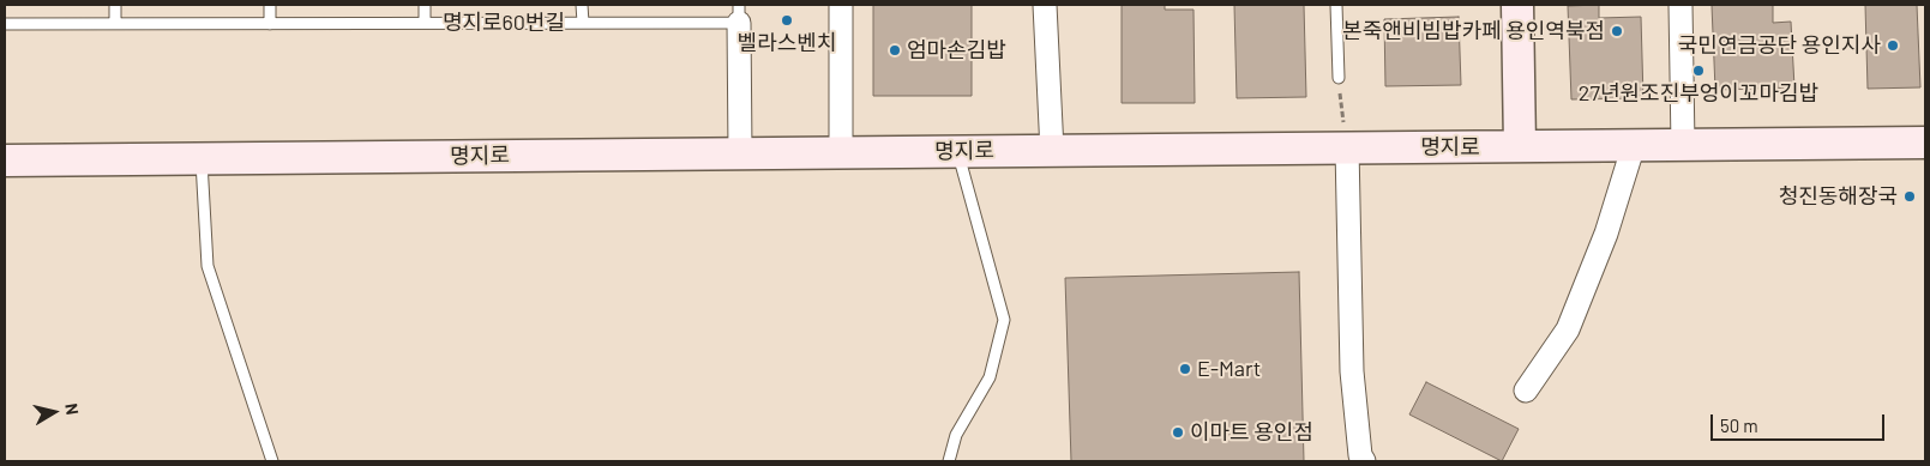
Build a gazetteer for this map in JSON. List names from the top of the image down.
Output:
{
  "streets": {
    "main road": ["명지로"],
    "lane": ["명지로60번길"]
  },
  "places": [
    "벨라스벤치",
    "본죽앤비빔밥카페 용인역북점",
    "국민연금공단 용인지사",
    "엄마손김밥",
    "27년원조진부엉이꼬마김밥",
    "청진동해장국",
    "E-Mart",
    "이마트 용인점"
  ],
  "scale_bar": "50 m",
  "north": "right"
}
